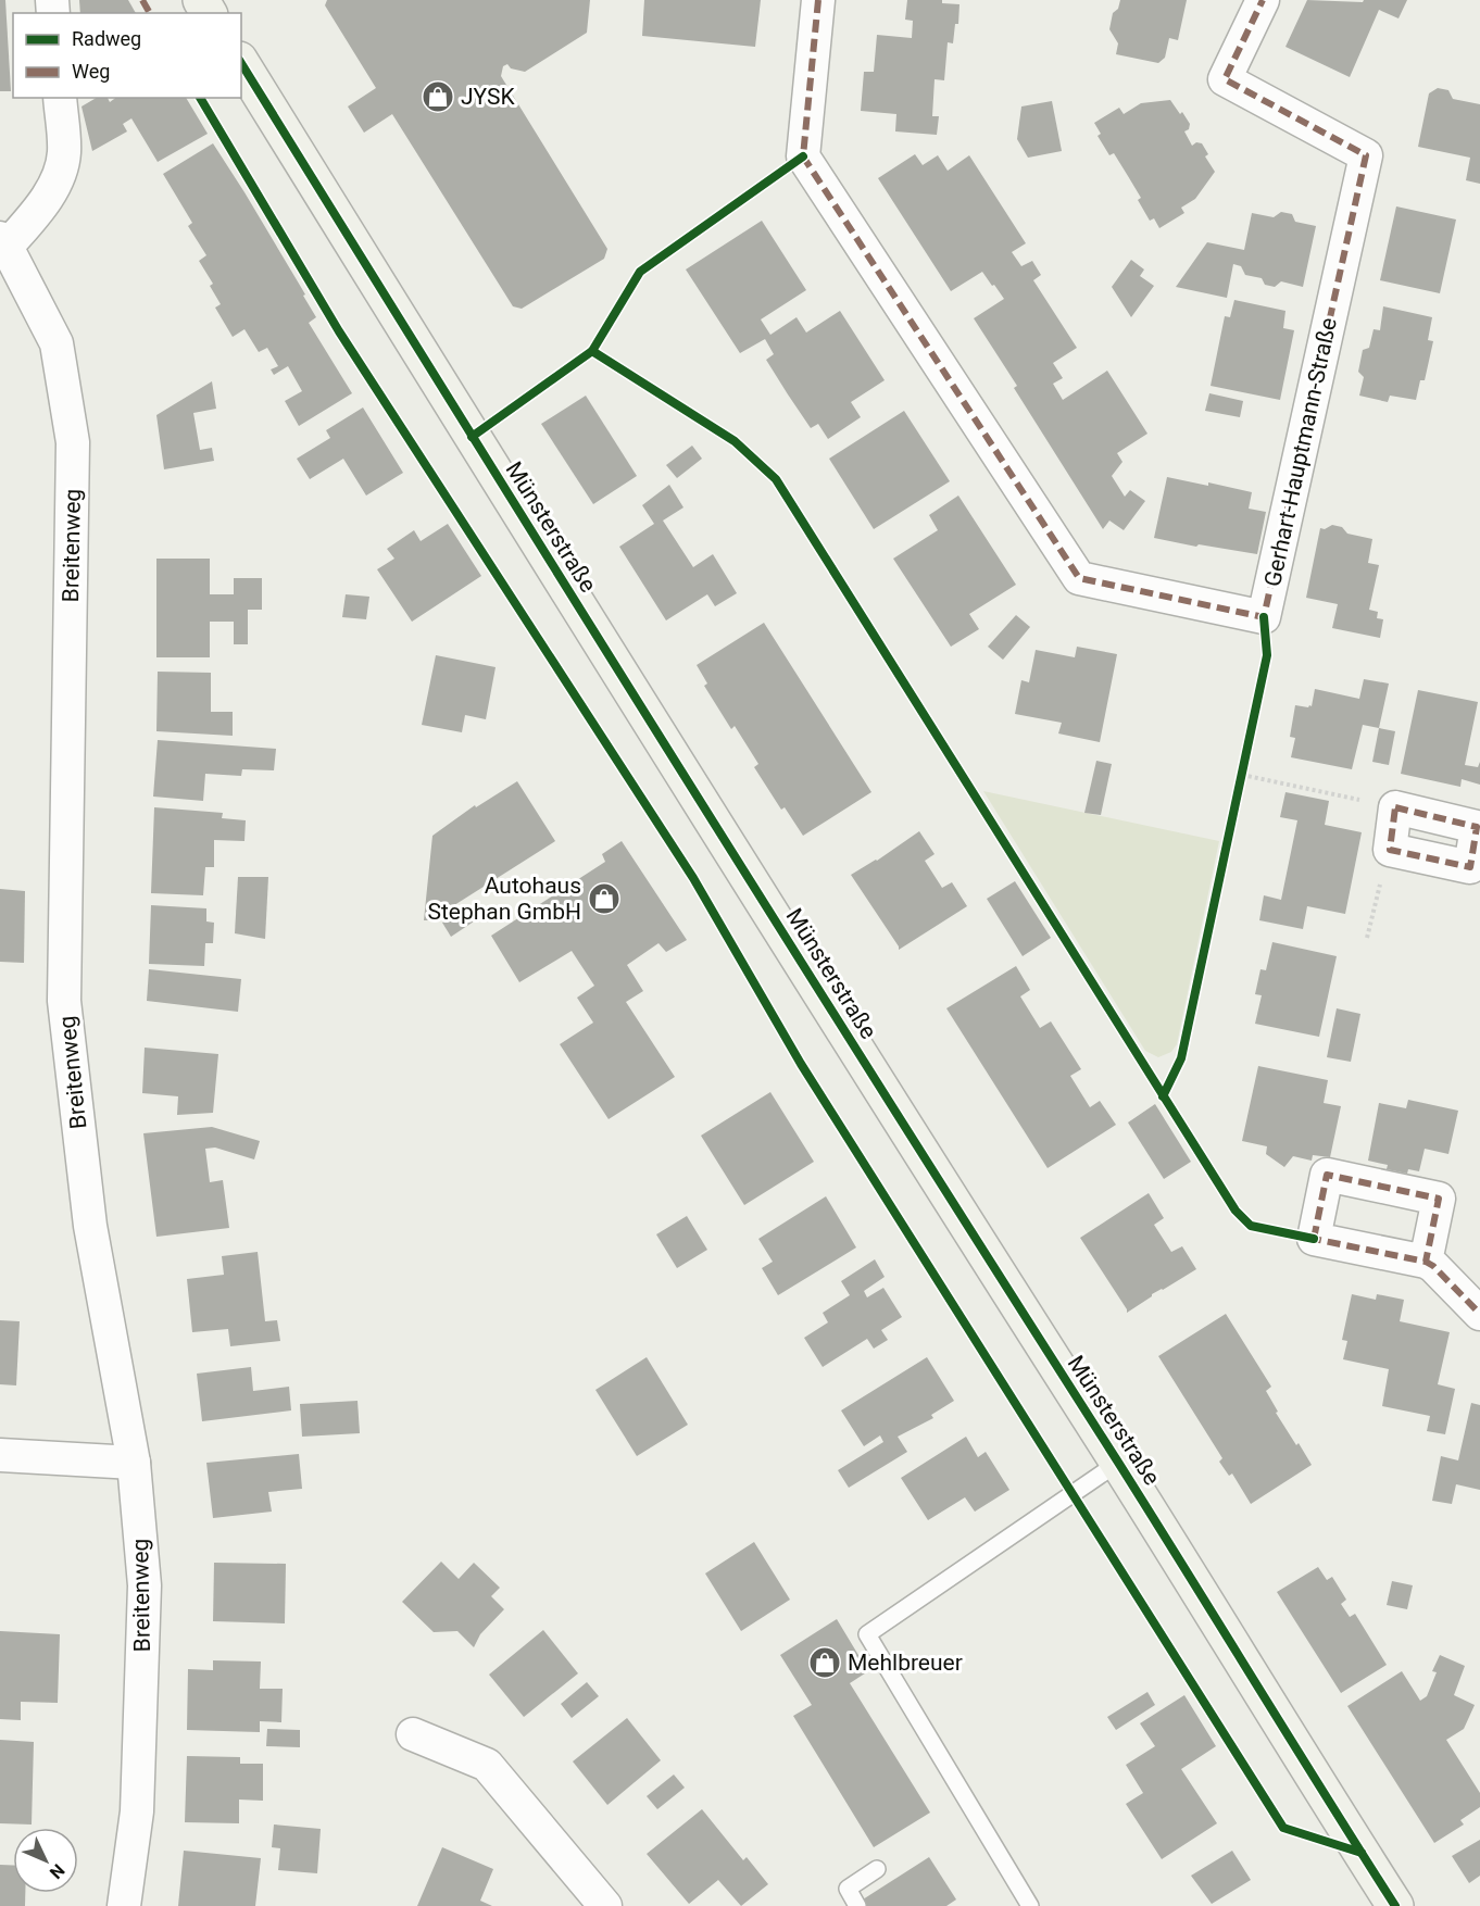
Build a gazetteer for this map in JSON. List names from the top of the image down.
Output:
{
  "streets": {
    "main road": ["Münsterstraße"],
    "street": ["Gerhart-Hauptmann-Straße", "Breitenweg"]
  },
  "places": {
    "shop": ["JYSK", "Autohaus Stephan GmbH", "Mehlbreuer"]
  },
  "legend": ["Radweg", "Weg"],
  "north": "bottom right"
}
